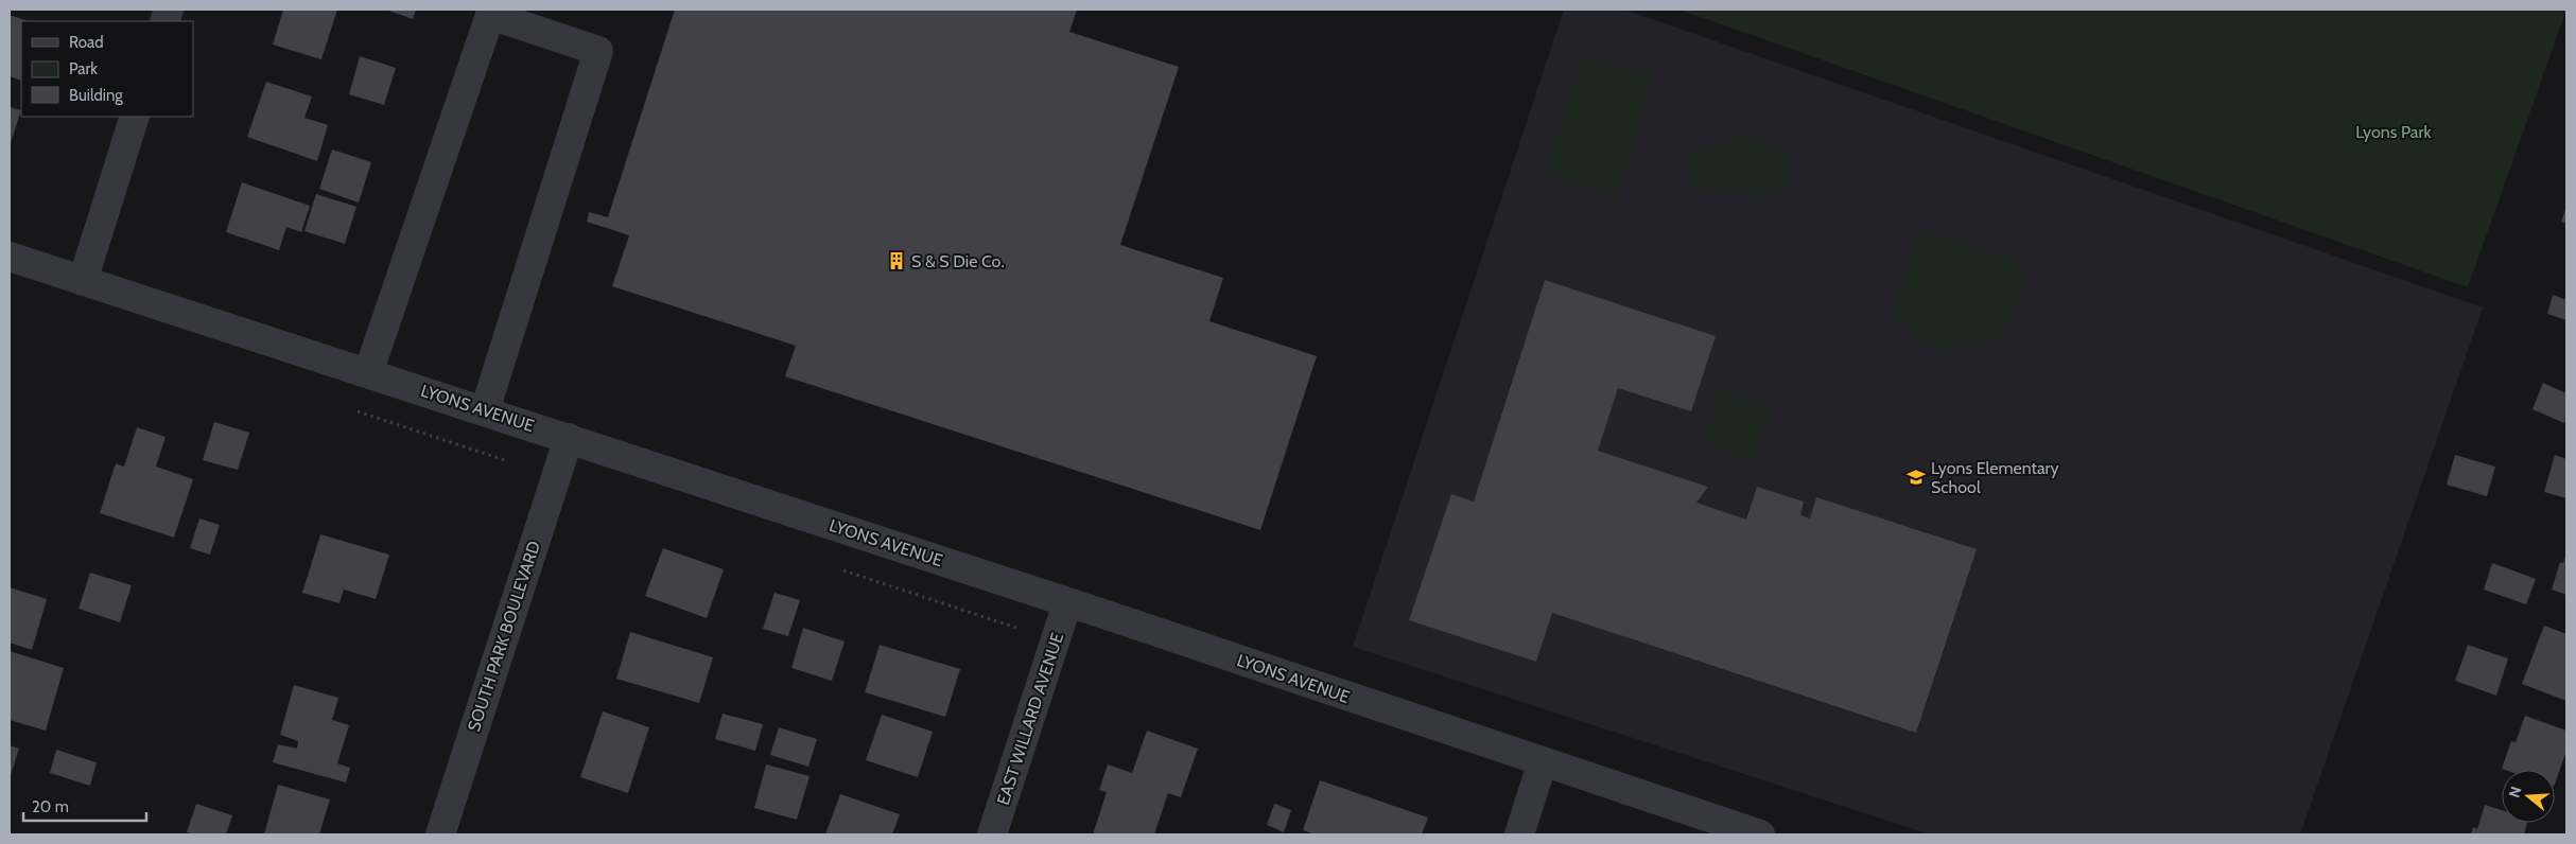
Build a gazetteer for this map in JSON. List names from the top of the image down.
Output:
{
  "streets": {
    "street": ["LYONS AVENUE", "SOUTH PARK BOULEVARD", "EAST WILLARD AVENUE"]
  },
  "crossings": [
    ["LYONS AVENUE", "SOUTH PARK BOULEVARD"],
    ["LYONS AVENUE", "EAST WILLARD AVENUE"]
  ],
  "parks": ["Lyons Park"],
  "places": {
    "building": ["S & S Die Co."],
    "school or university": ["Lyons Elementary School"]
  },
  "legend": ["Road", "Park", "Building"],
  "scale_bar": "20 m",
  "north": "left"
}
